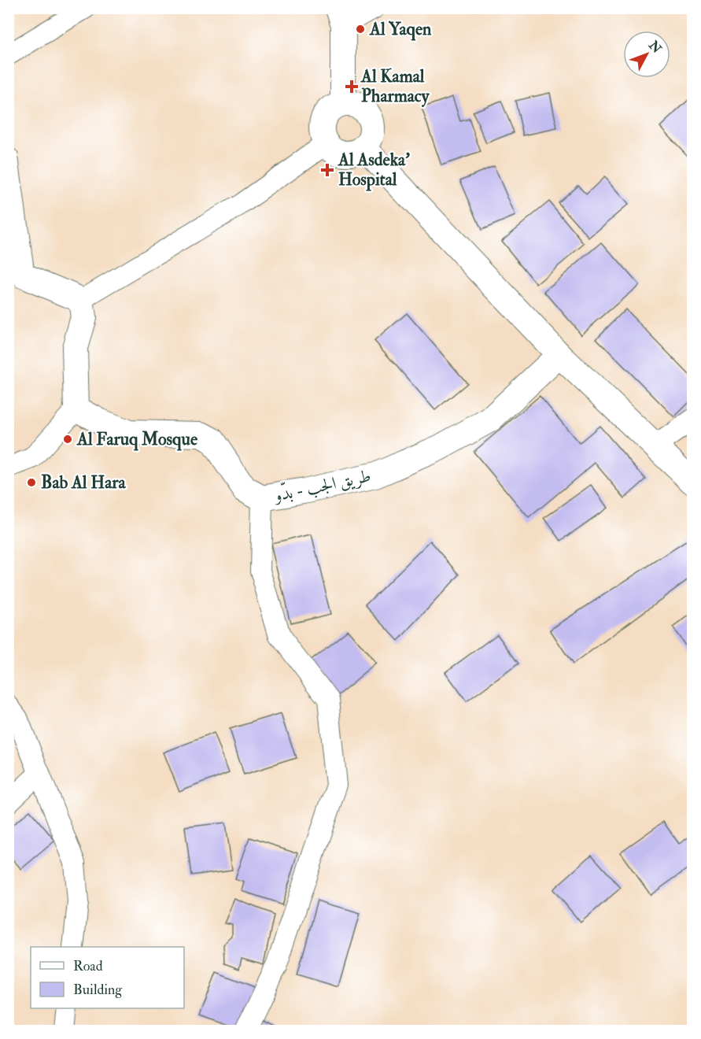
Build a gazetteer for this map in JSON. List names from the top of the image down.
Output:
{
  "streets": {
    "street": ["طريق الجب - بدّو"]
  },
  "places": {
    "other": ["Al Yaqen", "Al Faruq Mosque", "Bab Al Hara"],
    "health": ["Al Kamal Pharmacy", "Al Asdeka' Hospital"]
  },
  "legend": ["Road", "Building"],
  "north": "top right"
}
